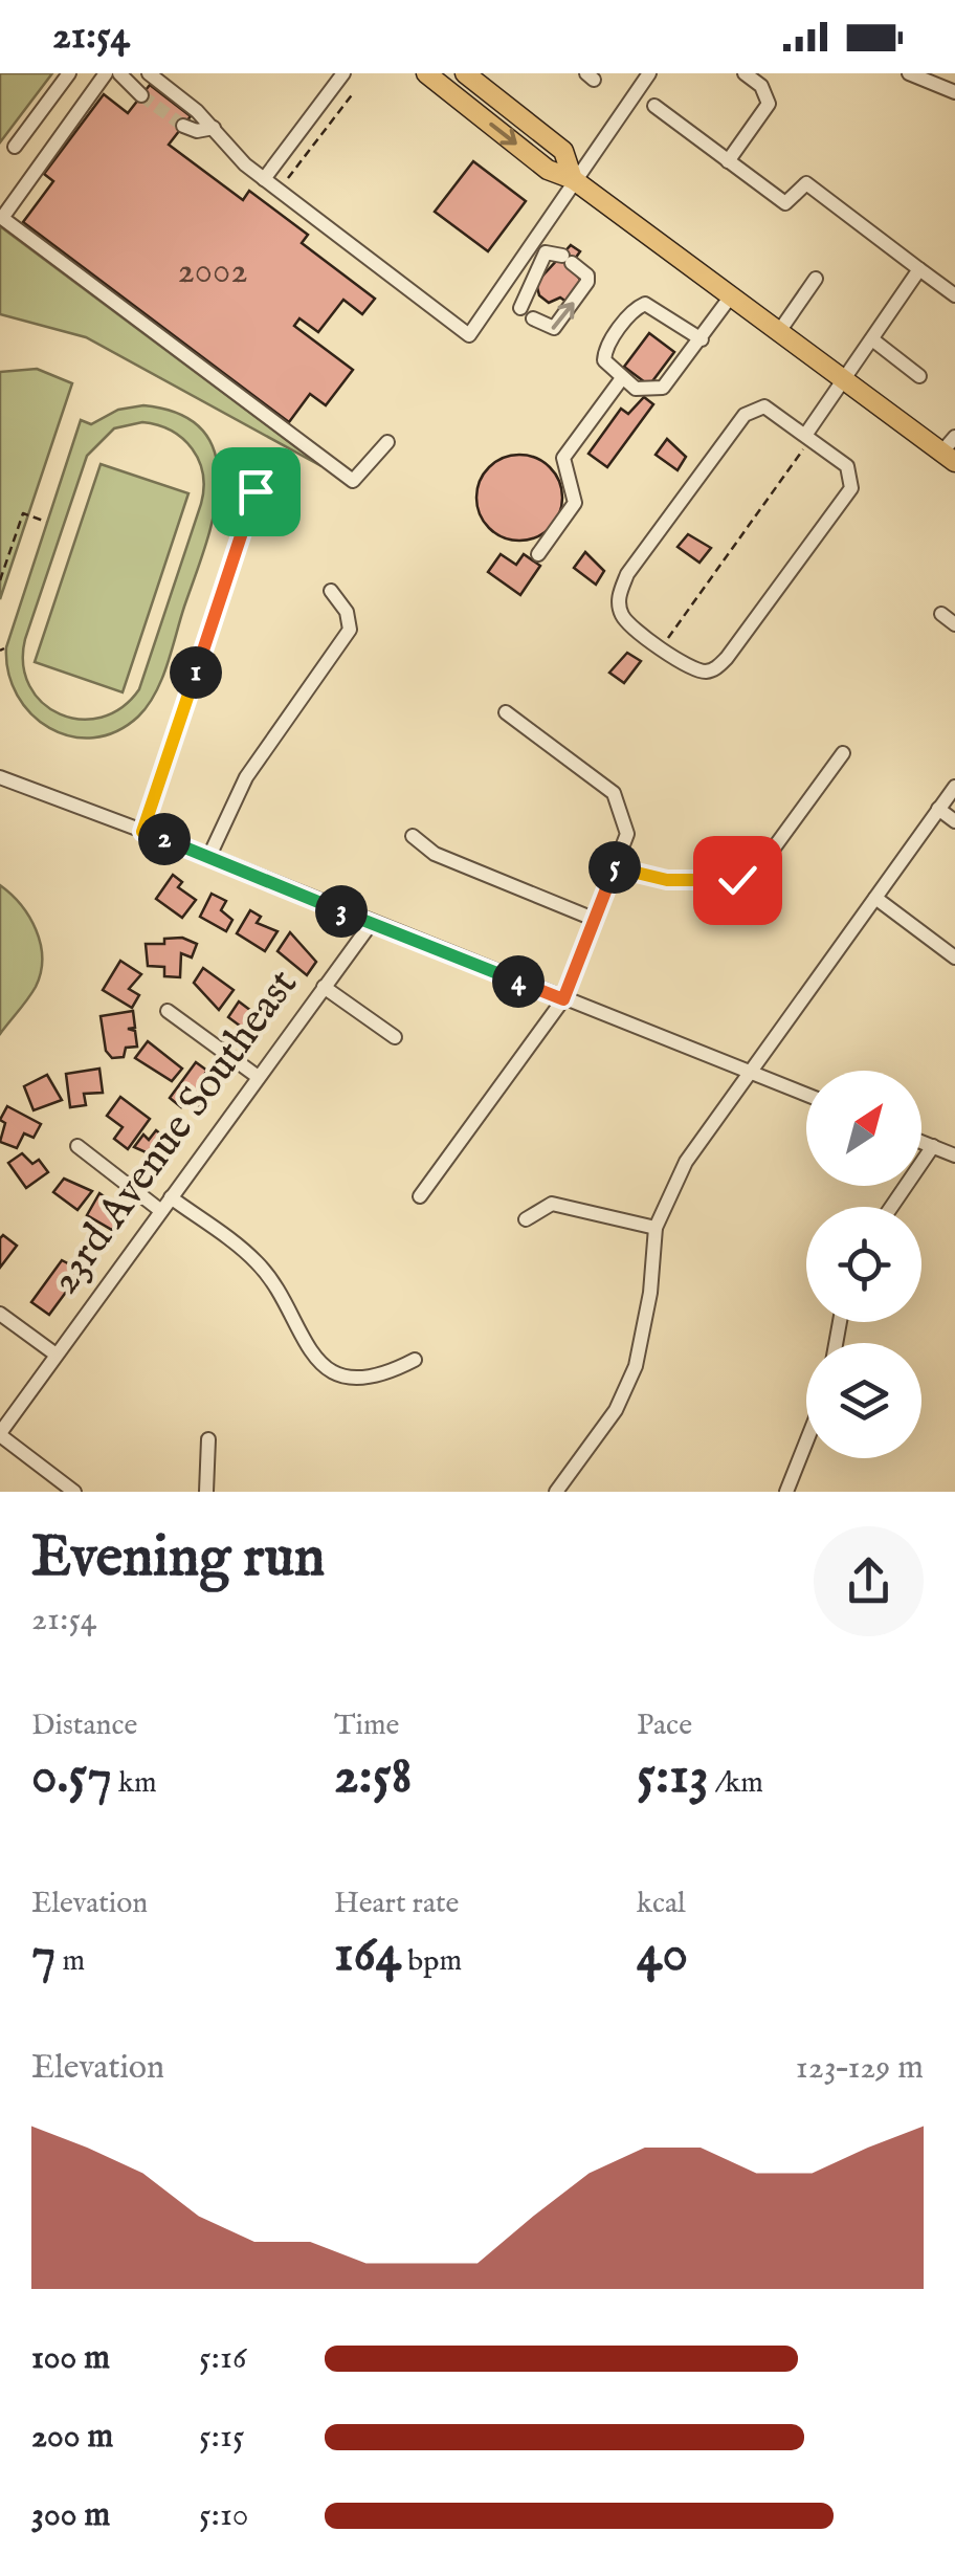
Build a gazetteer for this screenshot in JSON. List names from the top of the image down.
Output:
{
  "streets": {
    "street": ["23rd Avenue Southeast"]
  },
  "house_numbers": ["2002"],
  "north": "top right",
  "page": {
    "status": "21:54",
    "pins": [
      "1",
      "2",
      "5",
      "3",
      "4"
    ],
    "heading": ["Evening run", "21:54"],
    "stats": [
      ["Distance", "0.57 km"],
      ["Time", "2:58"],
      ["Pace", "5:13 /km"],
      ["Elevation", "7 m"],
      ["Heart rate", "164 bpm"],
      ["kcal", "40"]
    ],
    "chart": ["Elevation", "123–129 m"],
    "list": [
      {
        "name": "100 m",
        "note": "5:16"
      },
      {
        "name": "200 m",
        "note": "5:15"
      },
      {
        "name": "300 m",
        "note": "5:10"
      }
    ]
  }
}
